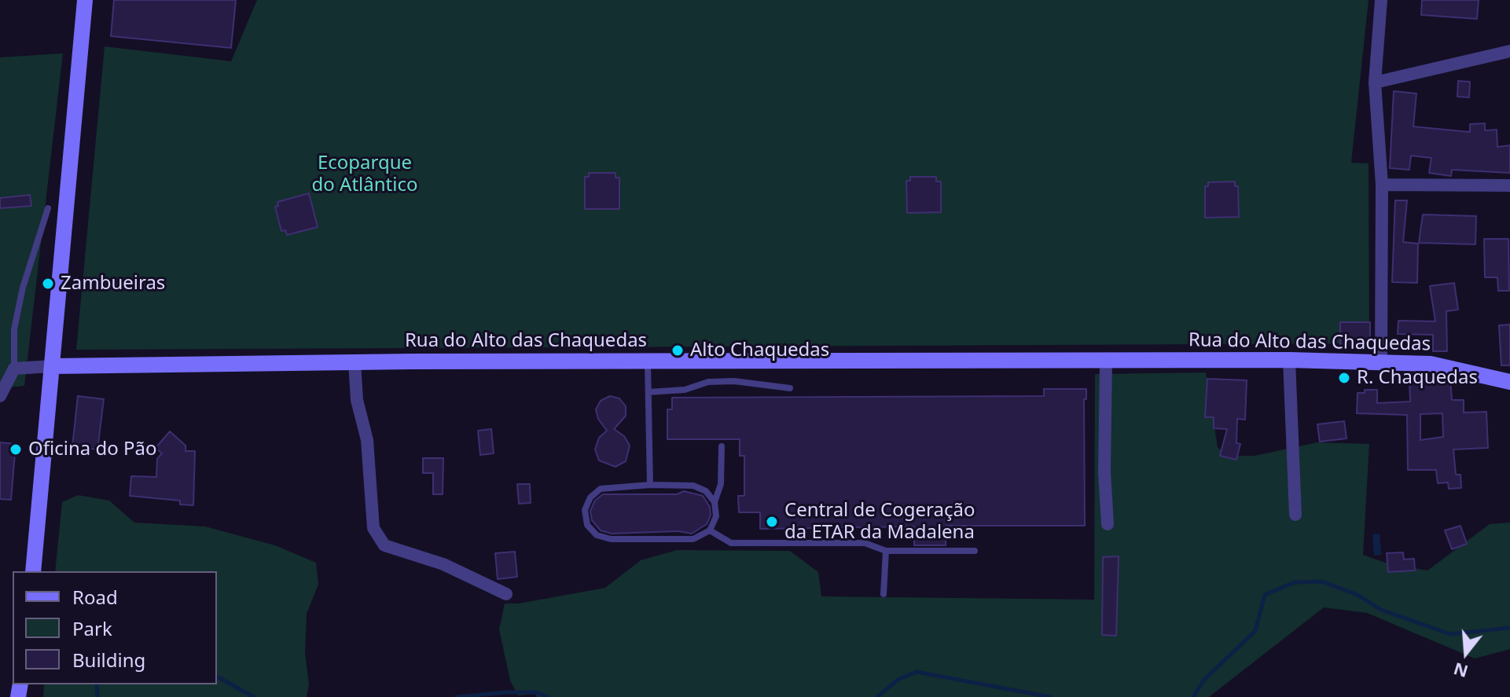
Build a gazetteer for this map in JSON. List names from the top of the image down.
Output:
{
  "streets": {
    "street": ["Rua do Alto das Chaquedas"]
  },
  "parks": ["Ecoparque do Atlântico"],
  "places": [
    "Zambueiras",
    "Alto Chaquedas",
    "R. Chaquedas",
    "Oficina do Pão",
    "Central de Cogeração da ETAR da Madalena"
  ],
  "legend": ["Road", "Park", "Building"],
  "north": "bottom"
}
